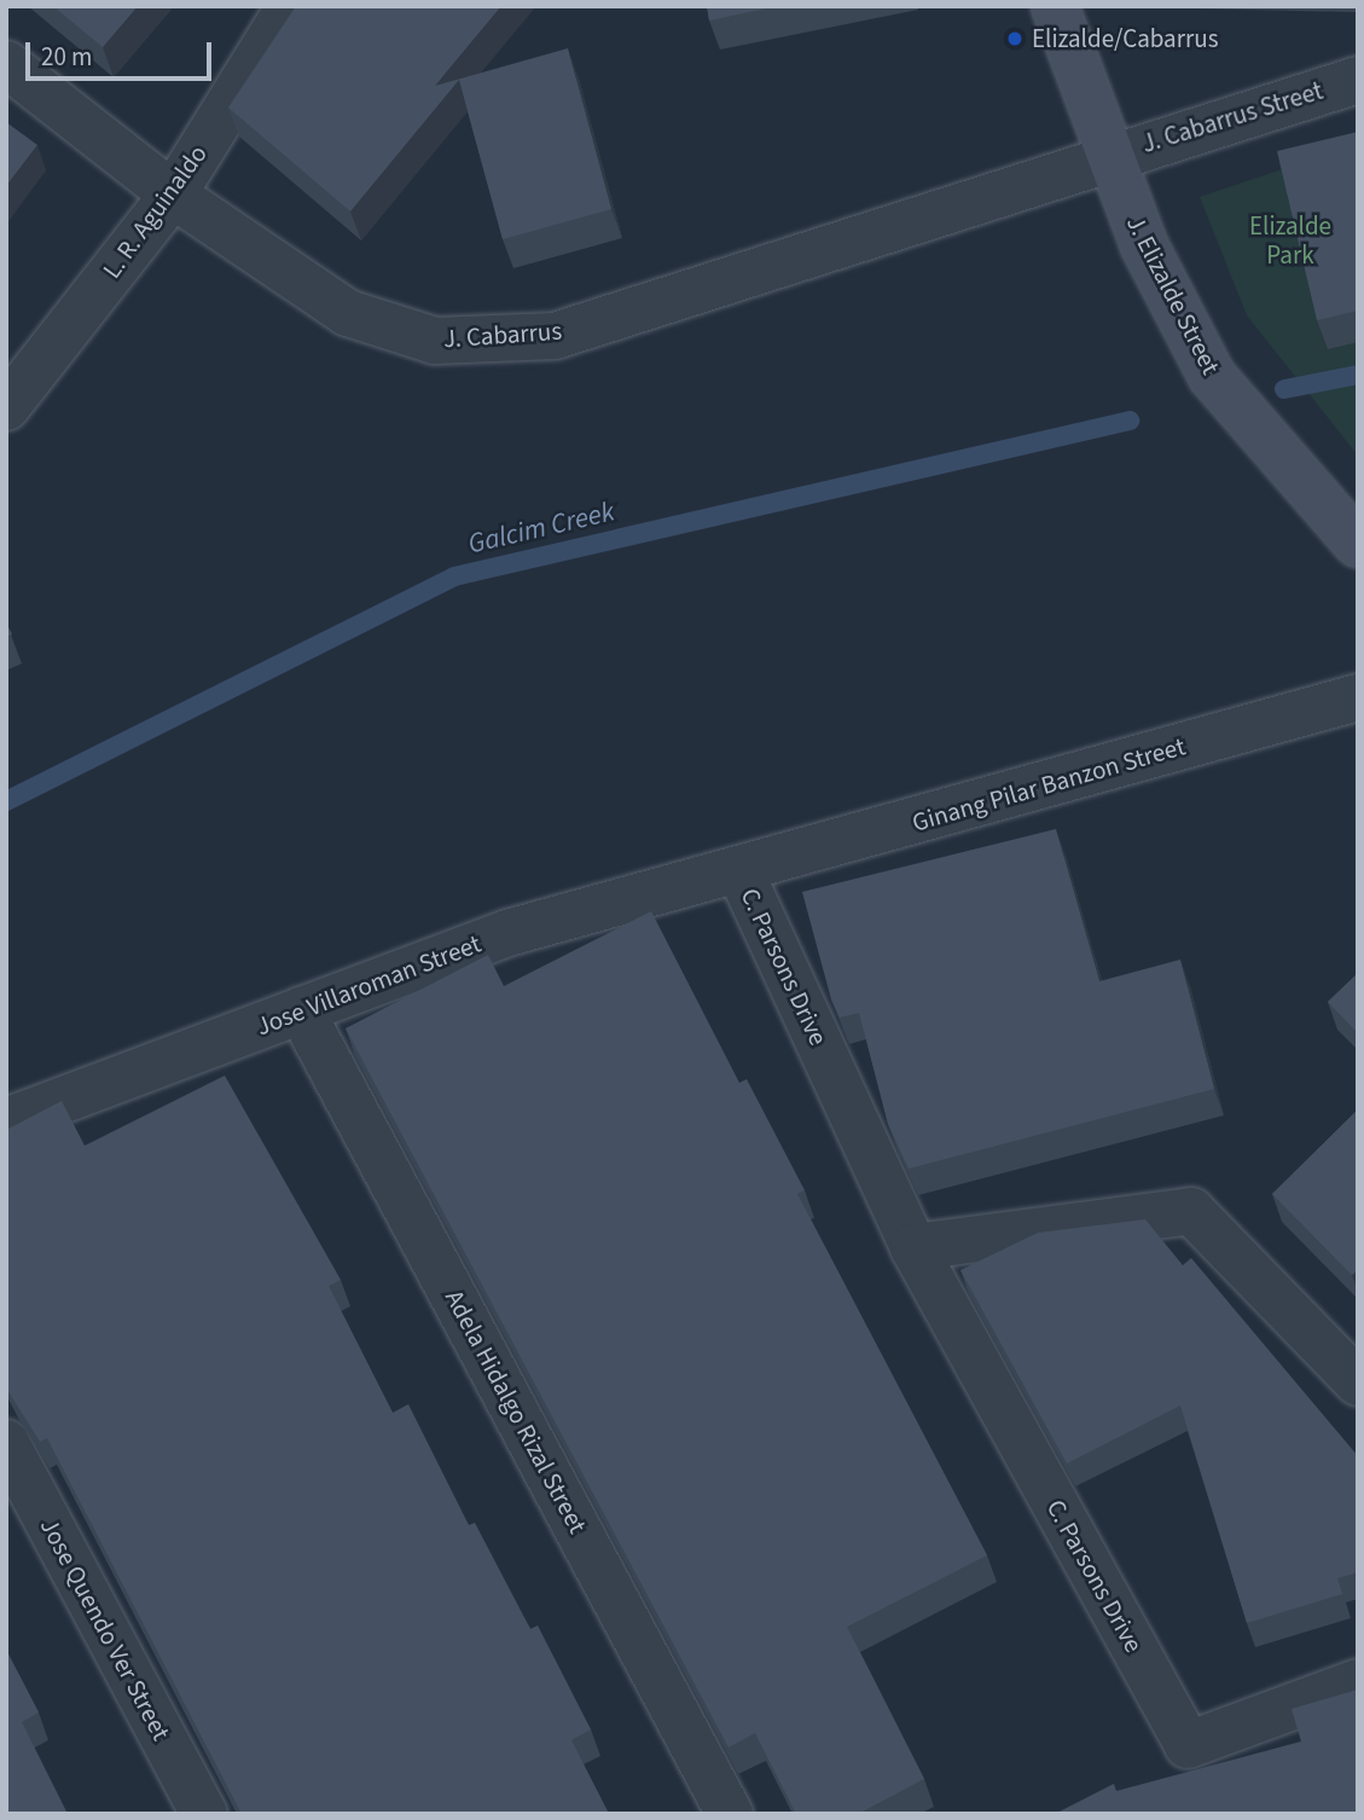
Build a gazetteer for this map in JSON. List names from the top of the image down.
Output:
{
  "streets": {
    "street": [
      "J. Cabarrus Street",
      "L. R. Aguinaldo",
      "J. Elizalde Street",
      "J. Cabarrus",
      "Ginang Pilar Banzon Street",
      "C. Parsons Drive",
      "Jose Villaroman Street",
      "Adela Hidalgo Rizal Street",
      "Jose Quendo Ver Street"
    ]
  },
  "crossings": [
    ["J. Cabarrus Street", "J. Elizalde Street"],
    ["J. Cabarrus Street", "J. Cabarrus"],
    ["L. R. Aguinaldo", "J. Cabarrus"],
    ["J. Elizalde Street", "J. Cabarrus"],
    ["Ginang Pilar Banzon Street", "C. Parsons Drive"],
    ["Ginang Pilar Banzon Street", "Jose Villaroman Street"],
    ["C. Parsons Drive", "Jose Villaroman Street"],
    ["Jose Villaroman Street", "Adela Hidalgo Rizal Street"]
  ],
  "water": ["Galcim Creek"],
  "parks": ["Elizalde Park"],
  "places": ["Elizalde/Cabarrus"],
  "scale_bar": "20 m"
}
